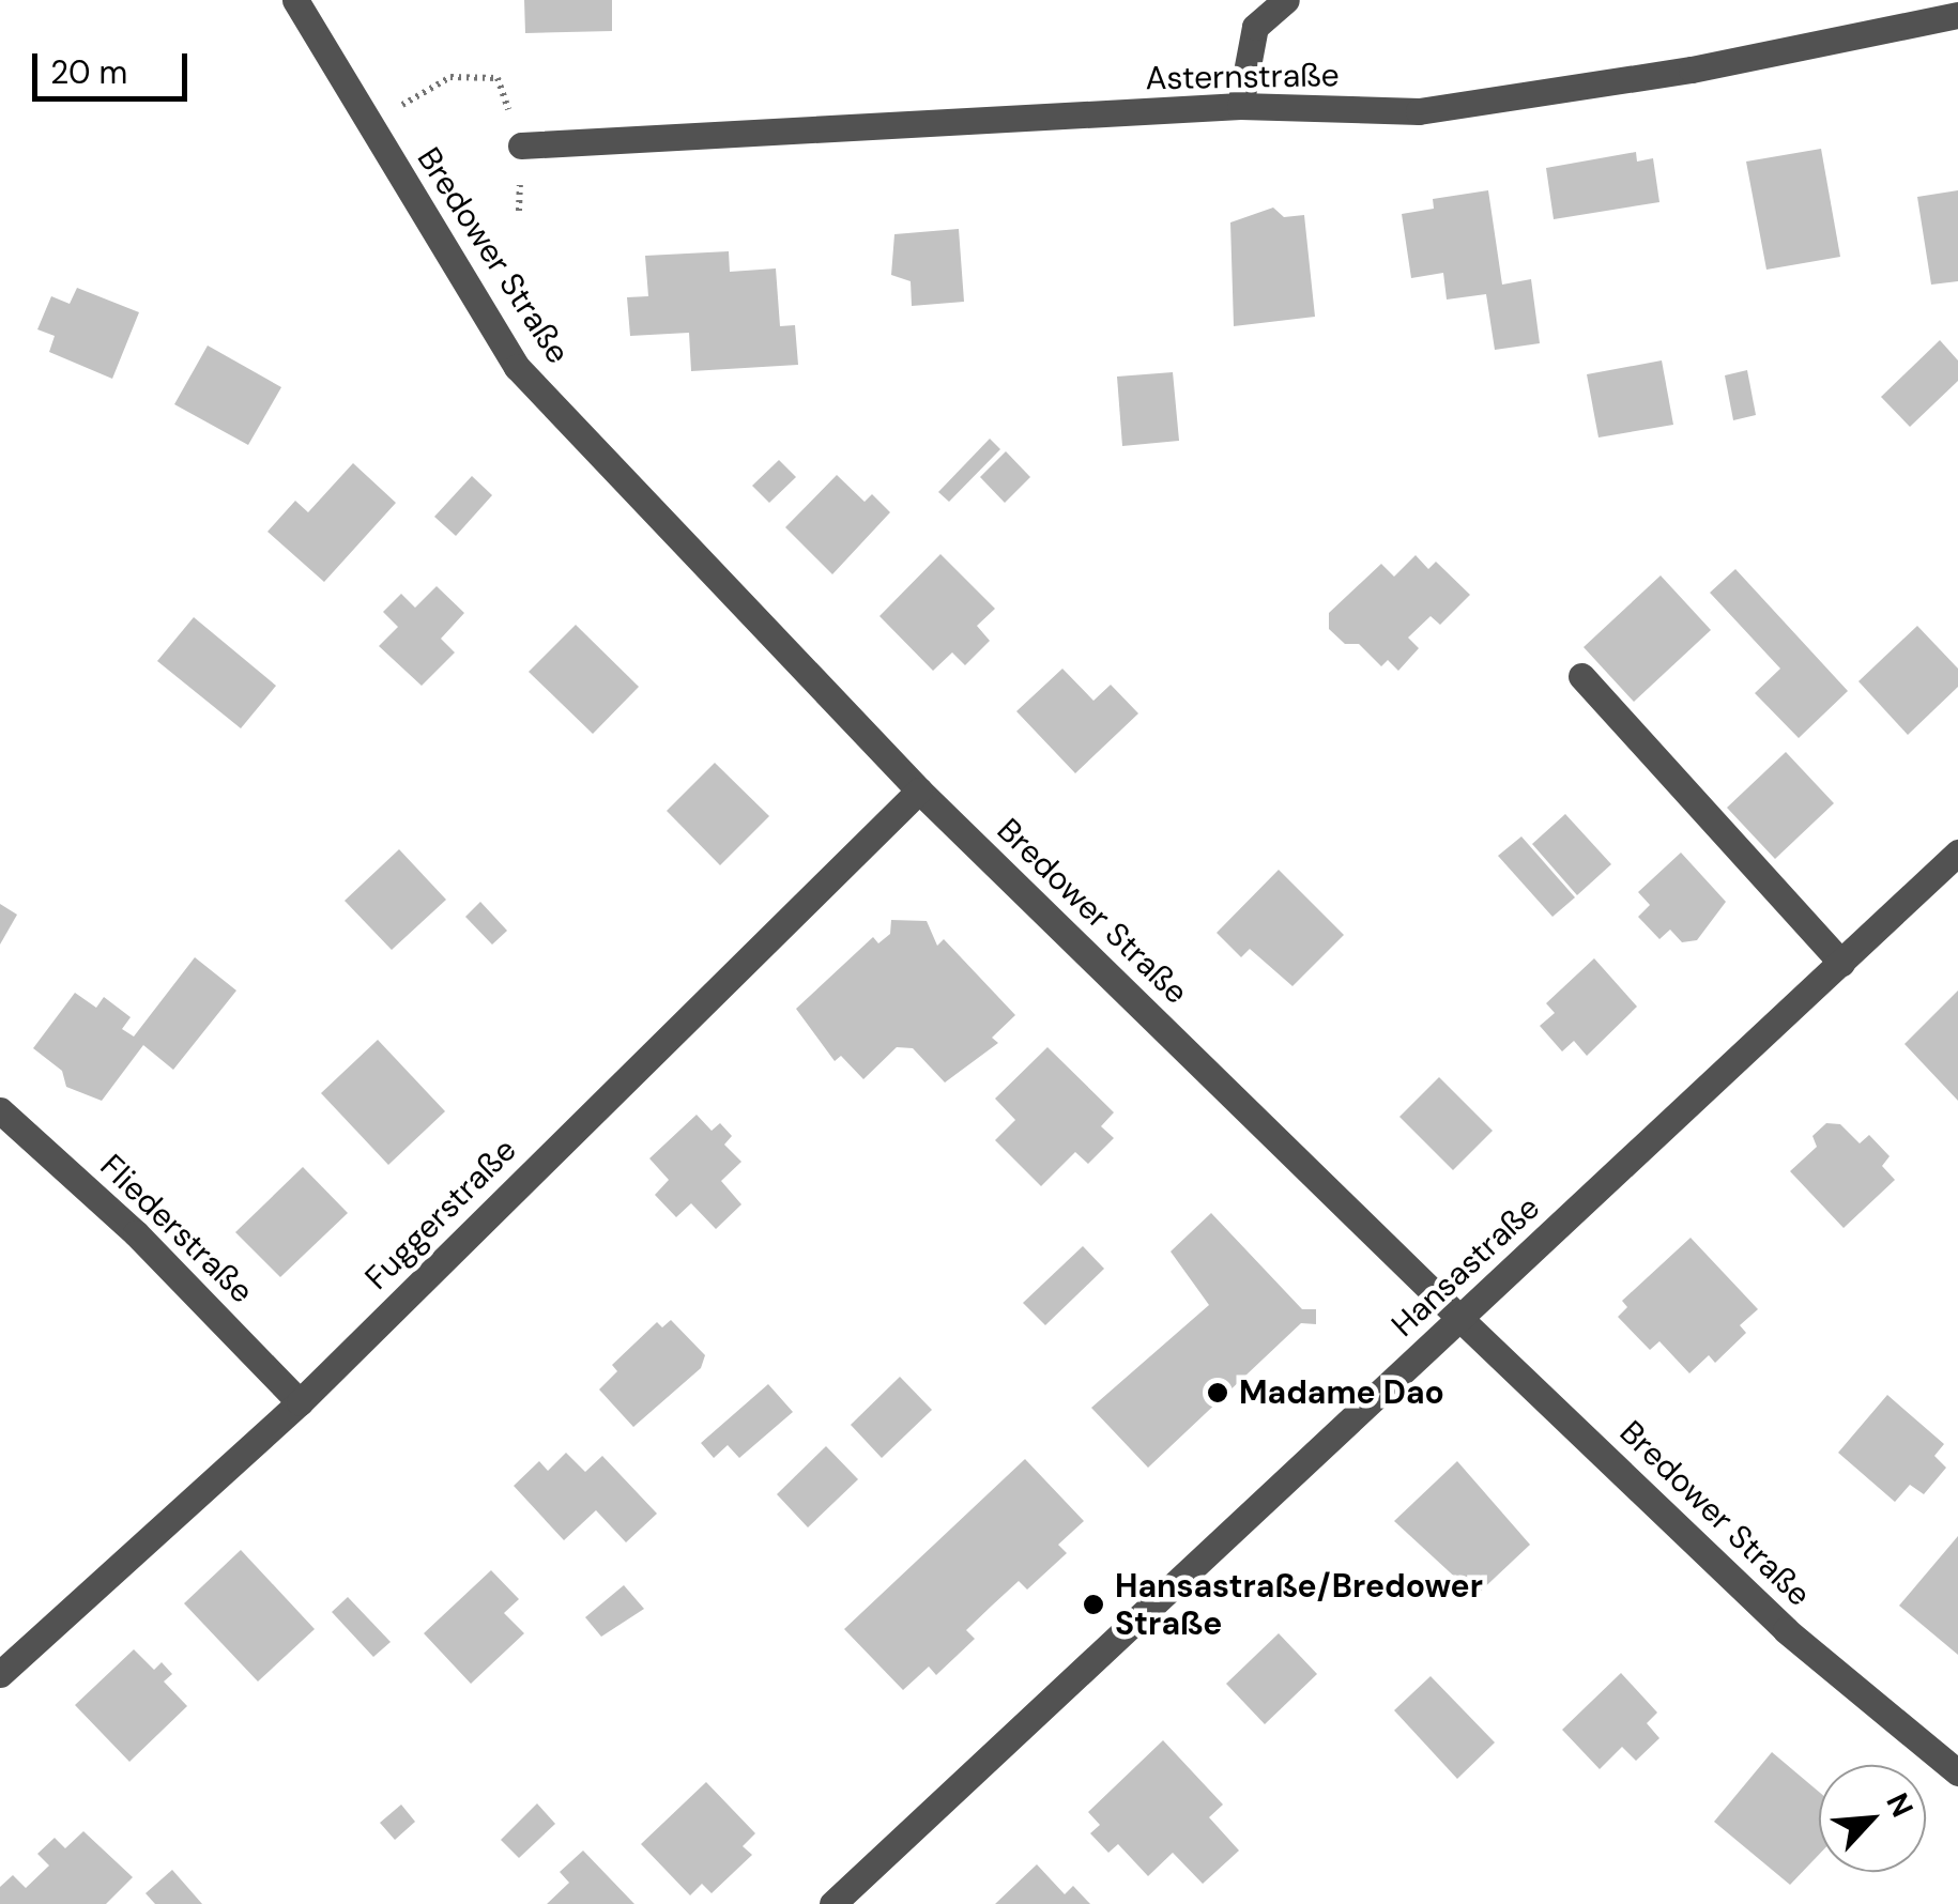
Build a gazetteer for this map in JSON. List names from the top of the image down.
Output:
{
  "streets": {
    "street": [
      "Asternstraße",
      "Bredower Straße",
      "Fuggerstraße",
      "Fliederstraße",
      "Hansastraße"
    ]
  },
  "crossings": [
    ["Bredower Straße", "Fuggerstraße"],
    ["Bredower Straße", "Hansastraße"],
    ["Fuggerstraße", "Fliederstraße"]
  ],
  "places": ["Madame Dao", "Hansastraße/Bredower Straße"],
  "scale_bar": "20 m",
  "north": "top right"
}
